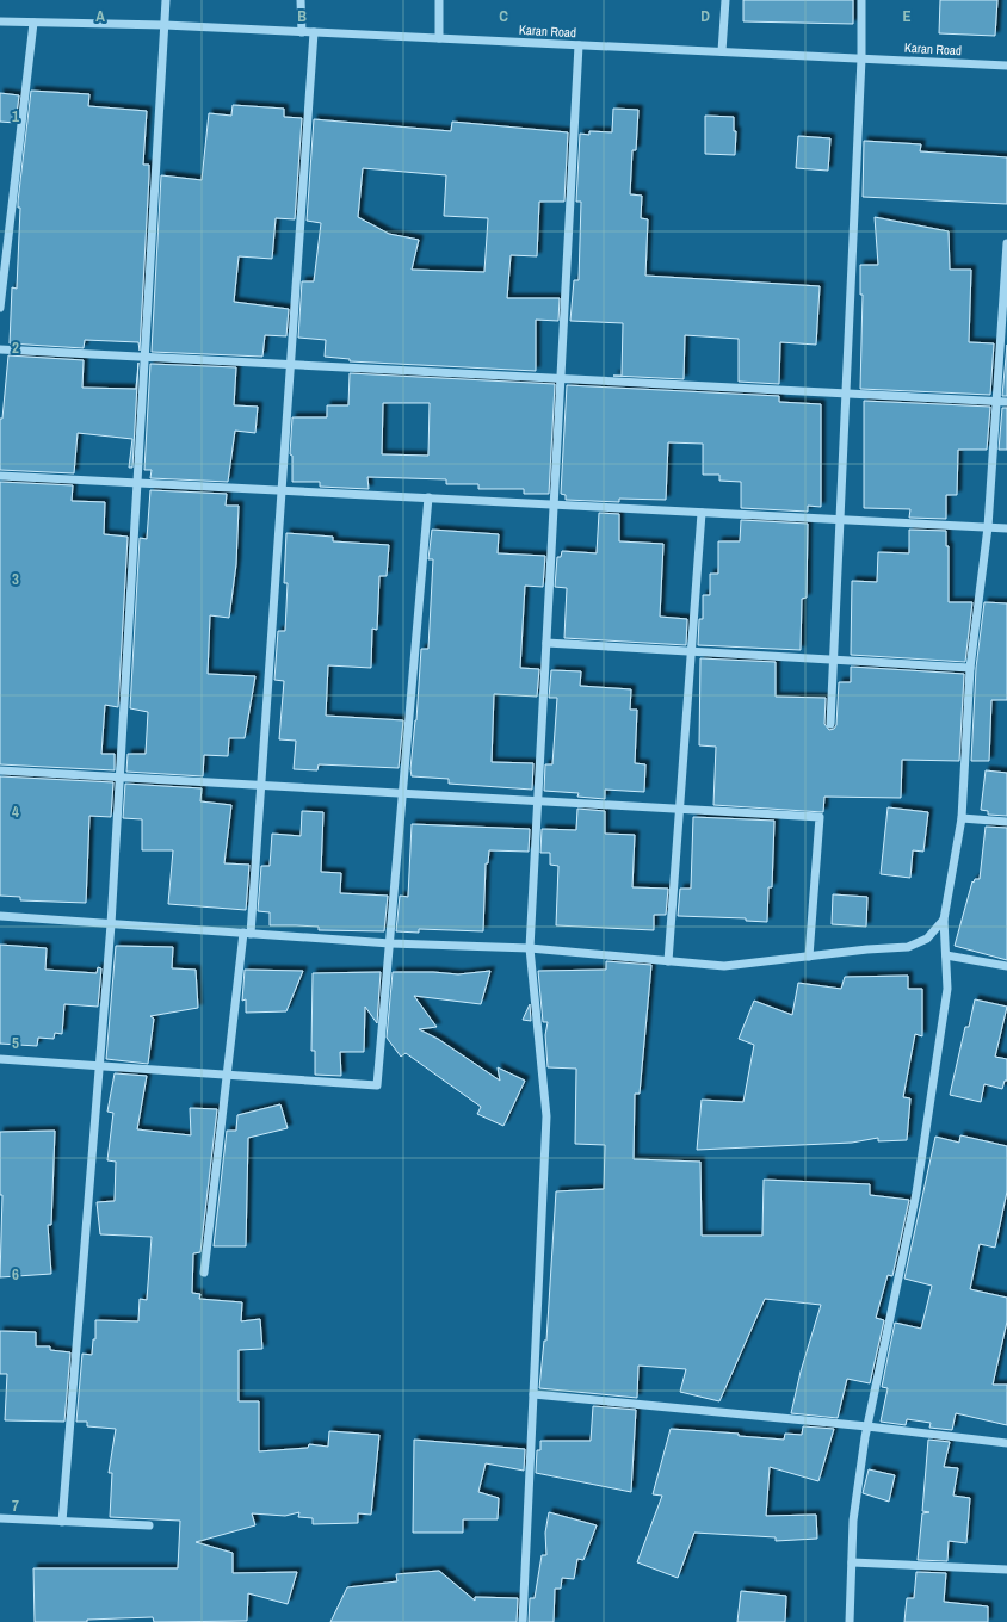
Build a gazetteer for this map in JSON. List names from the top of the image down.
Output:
{
  "streets": {
    "street": ["Karan Road"]
  },
  "grid": {
    "columns": [
      "A",
      "B",
      "C",
      "D",
      "E"
    ],
    "rows": [
      "1",
      "2",
      "3",
      "4",
      "5",
      "6",
      "7"
    ]
  }
}
